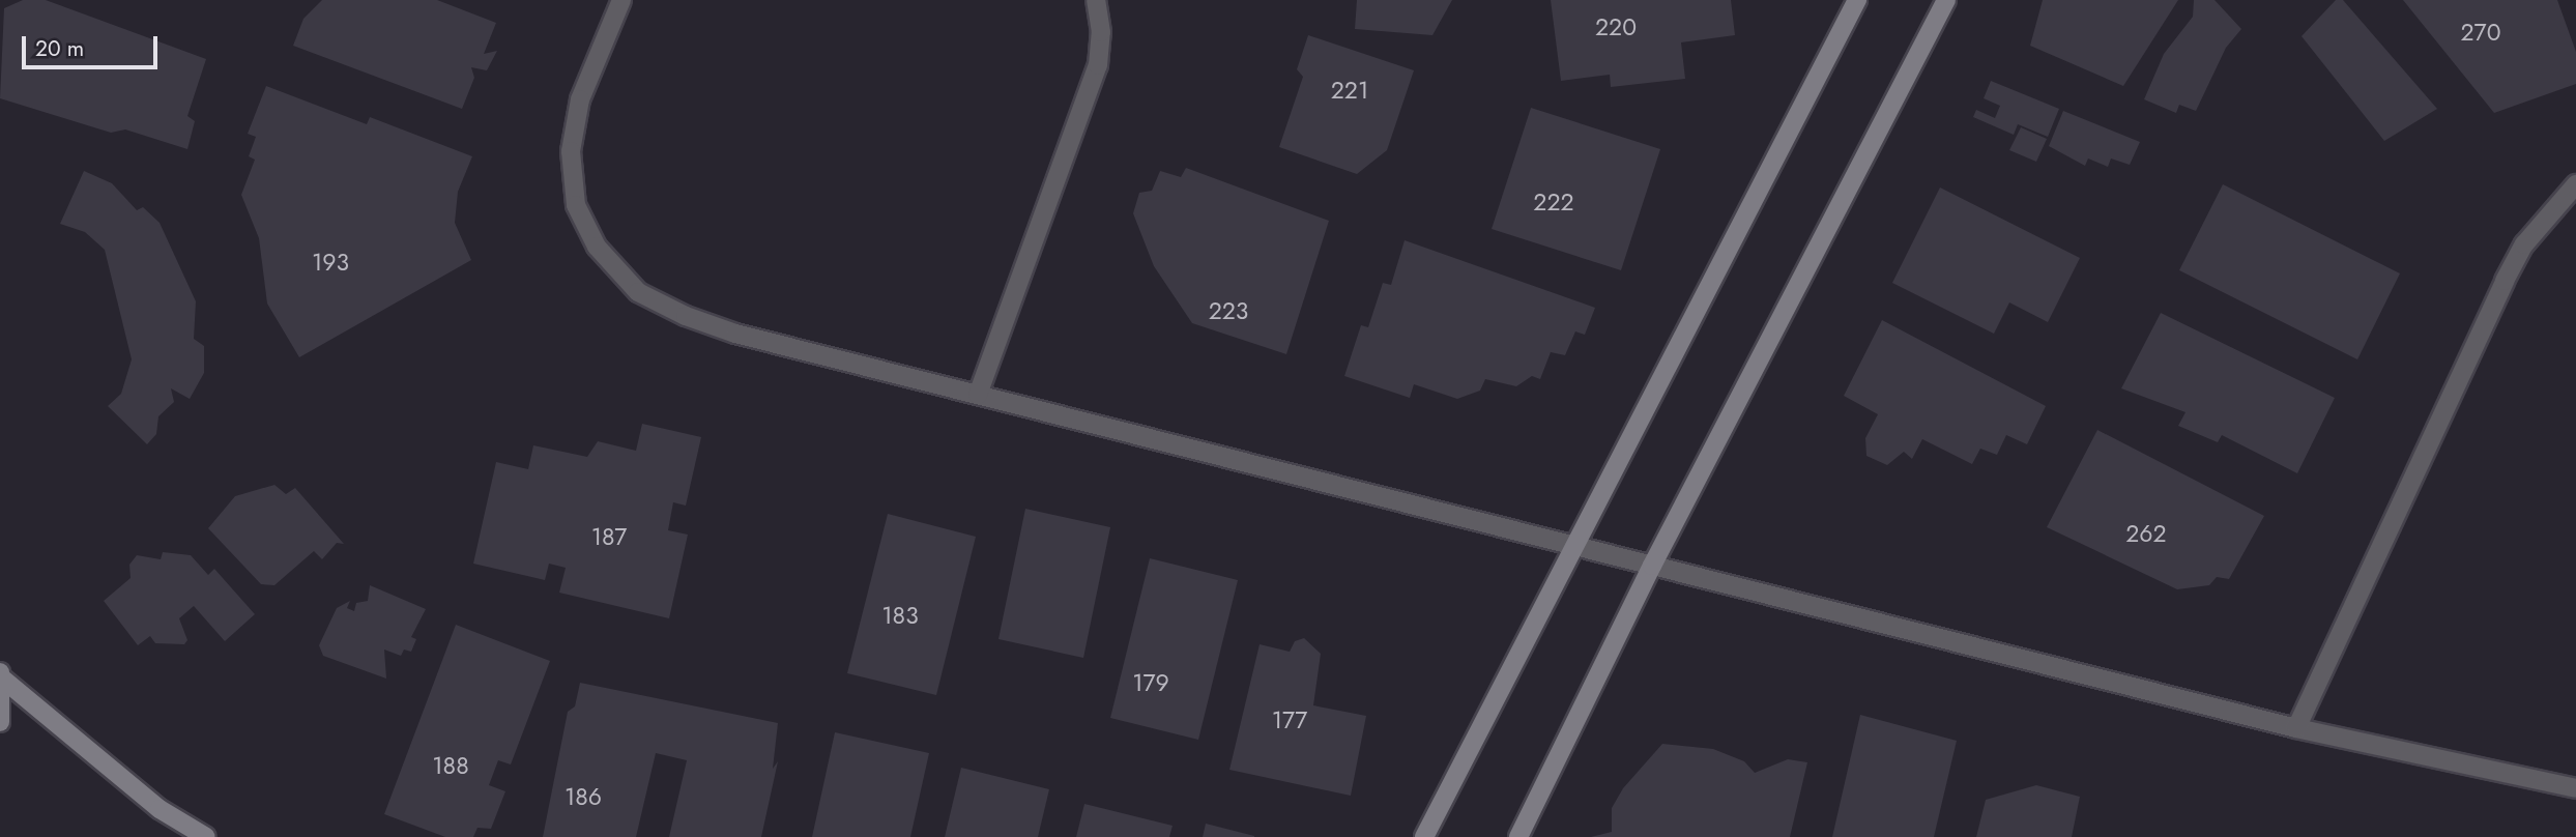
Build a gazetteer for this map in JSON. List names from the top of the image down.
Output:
{
  "house_numbers": [
    "220",
    "270",
    "221",
    "222",
    "193",
    "223",
    "262",
    "187",
    "183",
    "179",
    "177",
    "188",
    "186"
  ],
  "scale_bar": "20 m"
}
